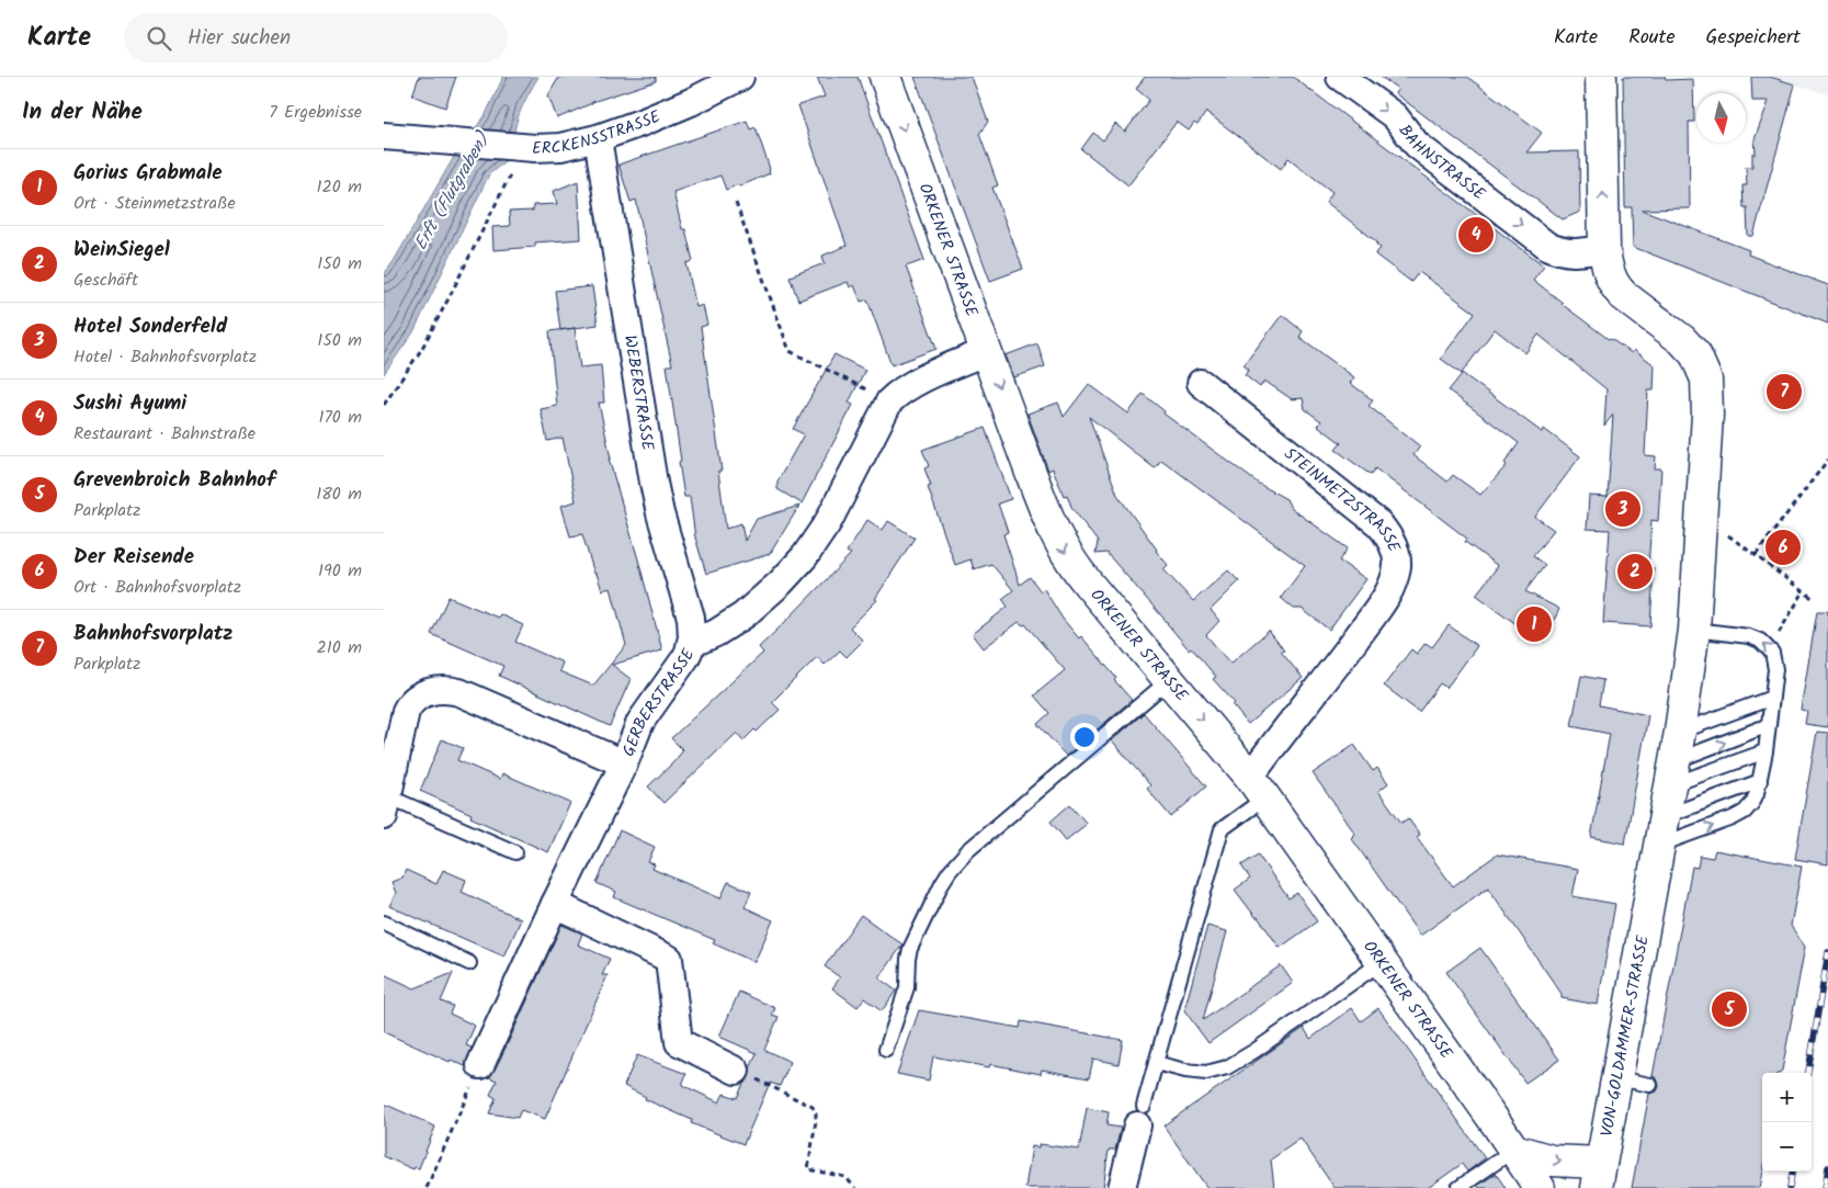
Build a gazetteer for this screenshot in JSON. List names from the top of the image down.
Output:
{
  "streets": {
    "street": [
      "ERCKENSSTRASSE",
      "BAHNSTRASSE",
      "ORKENER STRASSE",
      "WEBERSTRASSE",
      "STEINMETZSTRASSE",
      "GERBERSTRASSE",
      "VON-GOLDAMMER-STRASSE"
    ]
  },
  "crossings": [
    ["ERCKENSSTRASSE", "WEBERSTRASSE"],
    ["BAHNSTRASSE", "VON-GOLDAMMER-STRASSE"],
    ["ORKENER STRASSE", "STEINMETZSTRASSE"],
    ["ORKENER STRASSE", "GERBERSTRASSE"],
    ["WEBERSTRASSE", "GERBERSTRASSE"]
  ],
  "one_way": ["BAHNSTRASSE", "ORKENER STRASSE"],
  "water": ["Erft (Flutgraben)"],
  "north": "bottom",
  "page": {
    "header": "Karte",
    "search": "Hier suchen",
    "nav": ["Karte", "Route", "Gespeichert"],
    "heading": ["In der Nähe", "7 Ergebnisse"],
    "list": [
      {
        "mark": "1",
        "name": "Gorius Grabmale",
        "note": "Ort · Steinmetzstraße",
        "value": "120 m"
      },
      {
        "mark": "2",
        "name": "WeinSiegel",
        "note": "Geschäft",
        "value": "150 m"
      },
      {
        "mark": "3",
        "name": "Hotel Sonderfeld",
        "note": "Hotel · Bahnhofsvorplatz",
        "value": "150 m"
      },
      {
        "mark": "4",
        "name": "Sushi Ayumi",
        "note": "Restaurant · Bahnstraße",
        "value": "170 m"
      },
      {
        "mark": "5",
        "name": "Grevenbroich Bahnhof",
        "note": "Parkplatz",
        "value": "180 m"
      },
      {
        "mark": "6",
        "name": "Der Reisende",
        "note": "Ort · Bahnhofsvorplatz",
        "value": "190 m"
      },
      {
        "mark": "7",
        "name": "Bahnhofsvorplatz",
        "note": "Parkplatz",
        "value": "210 m"
      }
    ],
    "pins": [
      "4",
      "7",
      "3",
      "6",
      "2",
      "1",
      "5"
    ],
    "map_buttons": ["+", "−"]
  }
}
